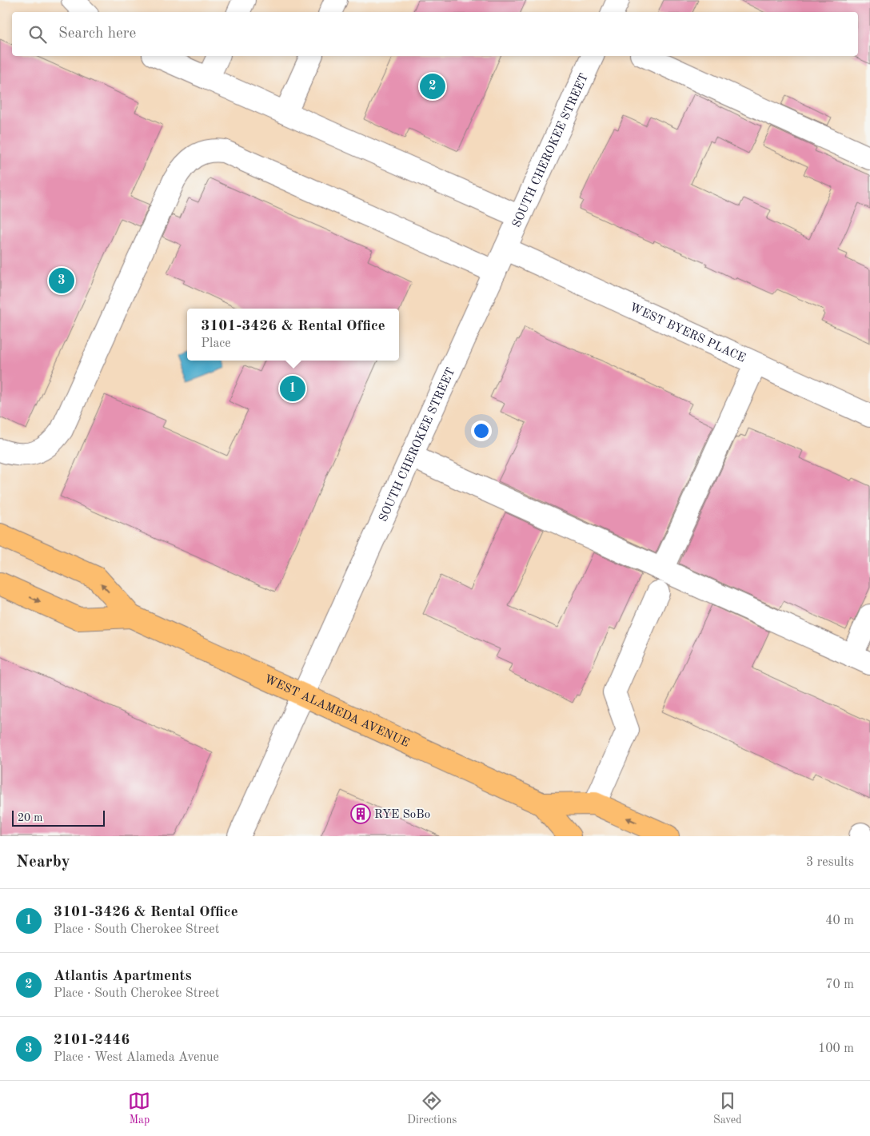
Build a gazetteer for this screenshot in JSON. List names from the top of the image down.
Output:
{
  "streets": {
    "main road": ["WEST ALAMEDA AVENUE"],
    "street": ["SOUTH CHEROKEE STREET", "WEST BYERS PLACE"]
  },
  "crossings": [
    ["SOUTH CHEROKEE STREET", "WEST BYERS PLACE"],
    ["SOUTH CHEROKEE STREET", "WEST ALAMEDA AVENUE"]
  ],
  "places": {
    "building": ["RYE SoBo"]
  },
  "scale_bar": "20 m",
  "page": {
    "search": "Search here",
    "pins": ["2", "3", "1"],
    "popup": ["3101-3426 & Rental Office", "Place"],
    "scale": "20 m",
    "heading": ["Nearby", "3 results"],
    "list": [
      {
        "mark": "1",
        "name": "3101-3426 & Rental Office",
        "note": "Place · South Cherokee Street",
        "value": "40 m"
      },
      {
        "mark": "2",
        "name": "Atlantis Apartments",
        "note": "Place · South Cherokee Street",
        "value": "70 m"
      },
      {
        "mark": "3",
        "name": "2101-2446",
        "note": "Place · West Alameda Avenue",
        "value": "100 m"
      }
    ],
    "nav": ["Map", "Directions", "Saved"]
  }
}
